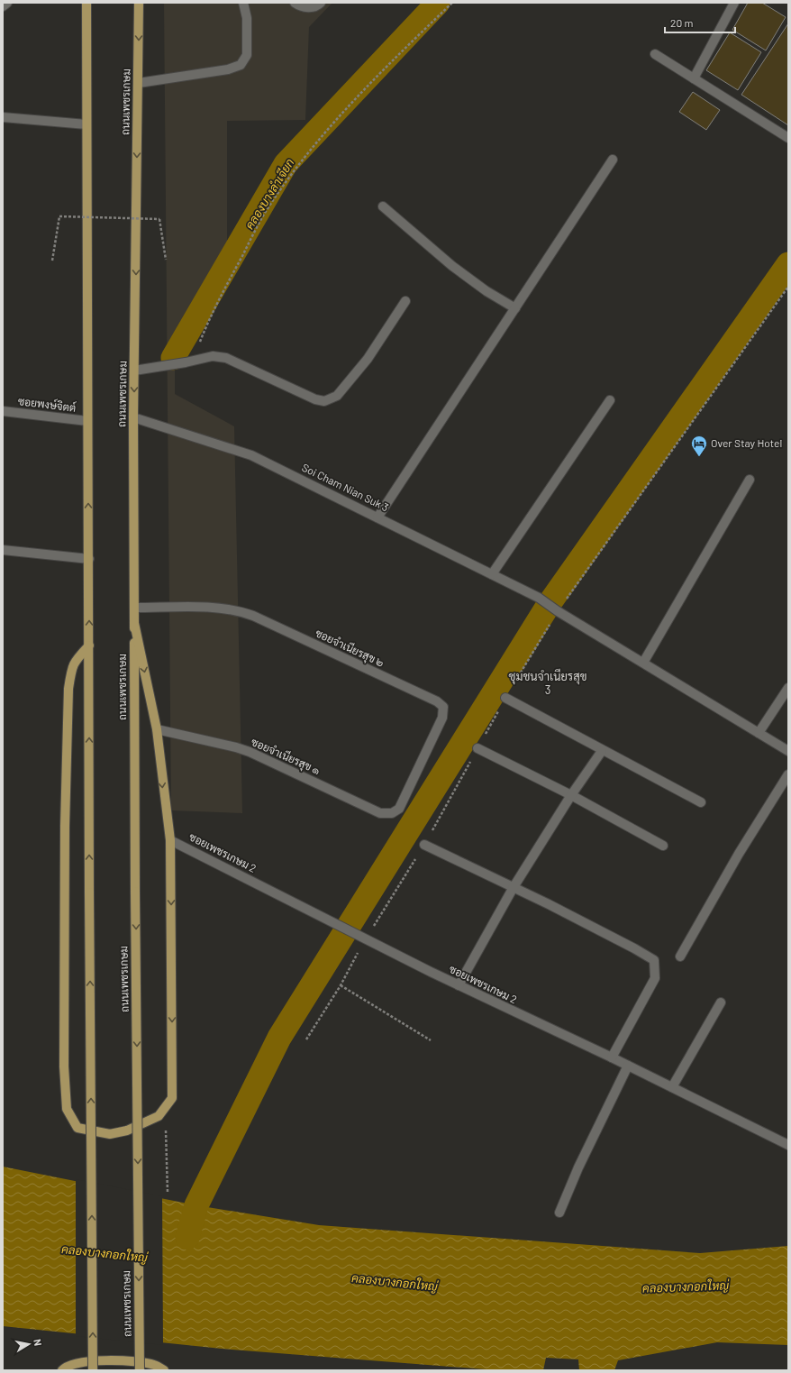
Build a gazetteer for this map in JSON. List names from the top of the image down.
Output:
{
  "streets": {
    "main road": ["ถนนเพชรเกษม"],
    "street": [
      "ซอยพงษ์จิตต์",
      "Soi Cham Nian Suk 3",
      "ซอยจำเนียรสุข ๒",
      "ซอยจำเนียรสุข ๑",
      "ซอยเพชรเกษม 2"
    ]
  },
  "crossings": [
    ["ถนนเพชรเกษม", "Soi Cham Nian Suk 3"],
    ["ถนนเพชรเกษม", "ซอยจำเนียรสุข ๒"],
    ["ซอยจำเนียรสุข ๒", "ซอยจำเนียรสุข ๑"]
  ],
  "districts": ["ชุมชนจำเนียรสุข 3"],
  "water": ["คลองบางลำเจียก", "คลองบางกอกใหญ่"],
  "places": {
    "hotel": ["Over Stay Hotel"]
  },
  "scale_bar": "20 m",
  "north": "right"
}
